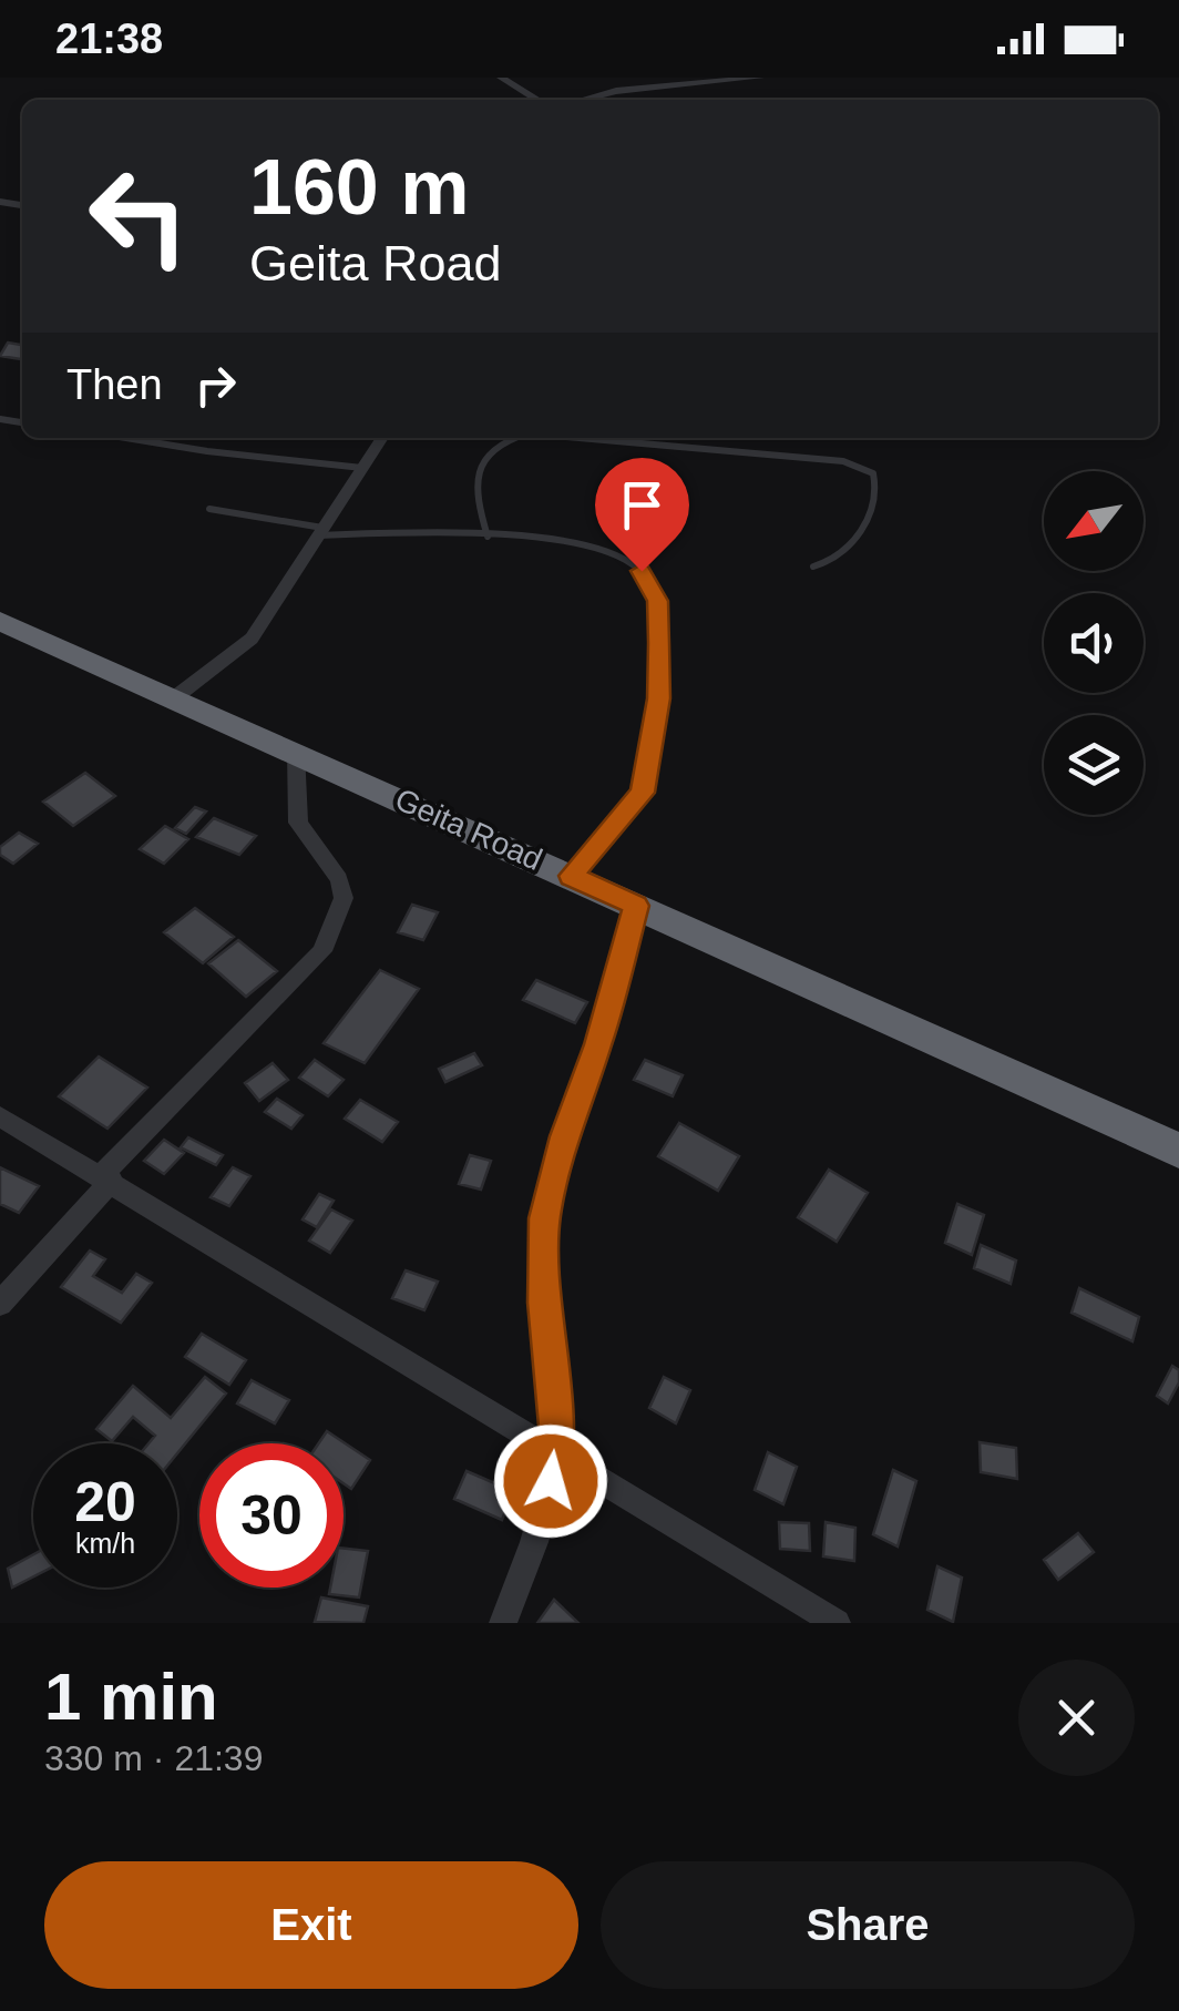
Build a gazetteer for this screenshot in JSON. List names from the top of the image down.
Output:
{
  "streets": {
    "highway": ["Geita Road"]
  },
  "north": "bottom left",
  "page": {
    "status": "21:38",
    "turn": ["160 m", "Geita Road"],
    "then": "Then",
    "speed": "20 km/h",
    "limit": "30",
    "heading": ["1 min", "330 m · 21:39"],
    "buttons": ["Exit", "Share"]
  }
}
